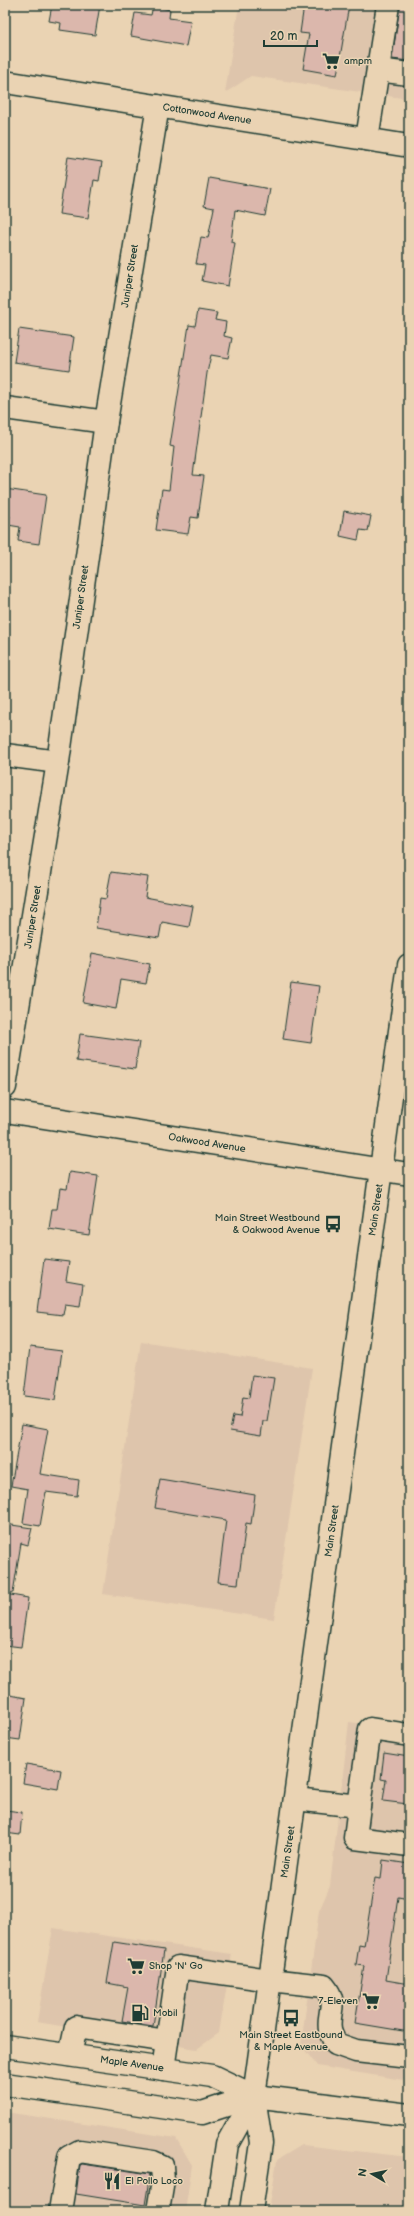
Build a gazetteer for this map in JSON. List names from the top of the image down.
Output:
{
  "streets": {
    "street": [
      "Cottonwood Avenue",
      "Juniper Street",
      "Oakwood Avenue",
      "Main Street",
      "Maple Avenue"
    ]
  },
  "crossings": [
    ["Cottonwood Avenue", "Juniper Street"],
    ["Oakwood Avenue", "Main Street"],
    ["Main Street", "Maple Avenue"]
  ],
  "places": {
    "supermarket": ["ampm", "Shop 'N' Go", "7-Eleven"],
    "bus stop": ["Main Street Westbound & Oakwood Avenue", "Main Street Eastbound & Maple Avenue"],
    "fuel station": ["Mobil"],
    "restaurant": ["El Pollo Loco"]
  },
  "scale_bar": "20 m",
  "north": "left"
}
